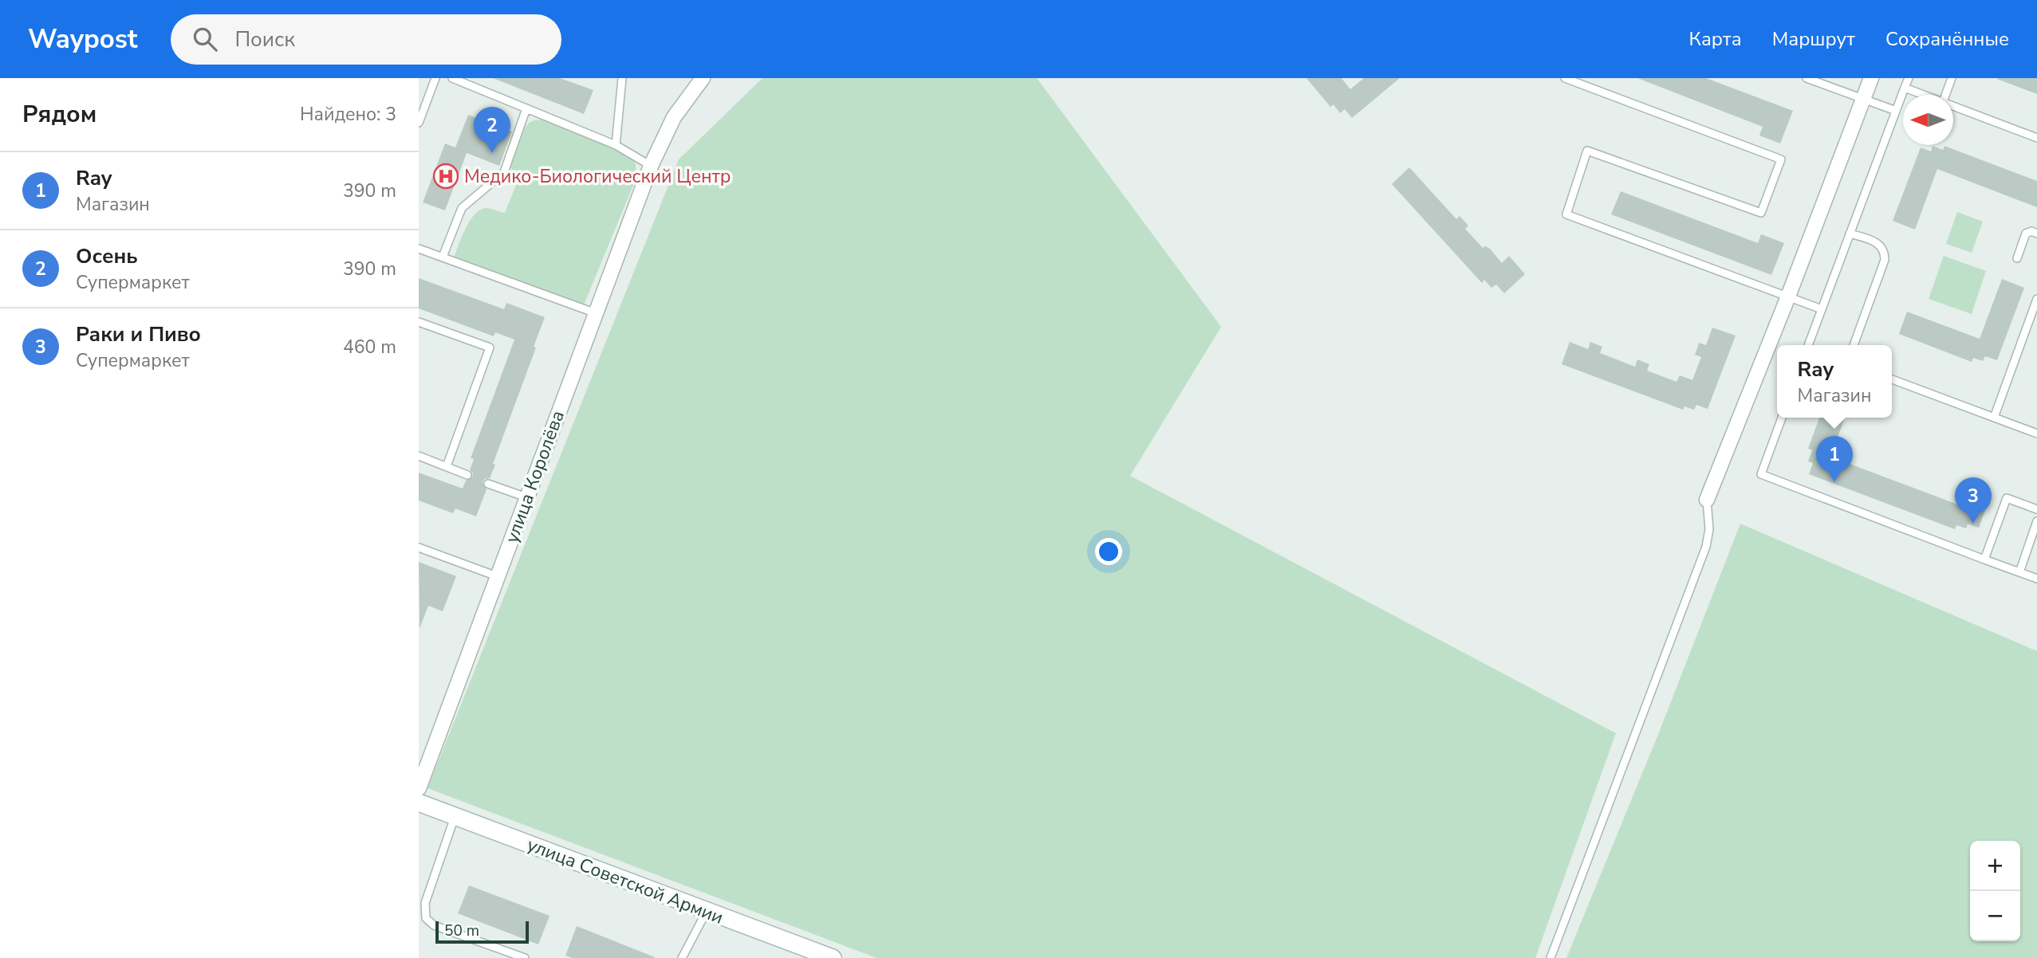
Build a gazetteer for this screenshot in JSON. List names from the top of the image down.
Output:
{
  "streets": {
    "main road": ["улица Советской Армии"],
    "street": ["улица Королёва"]
  },
  "places": {
    "hospital": ["Медико-Биологический Центр"]
  },
  "scale_bar": "50 m",
  "north": "left",
  "page": {
    "header": "Waypost",
    "search": "Поиск",
    "nav": ["Карта", "Маршрут", "Сохранённые"],
    "heading": ["Рядом", "Найдено: 3"],
    "pins": ["2", "1", "3"],
    "list": [
      {
        "mark": "1",
        "name": "Ray",
        "note": "Магазин",
        "value": "390 m"
      },
      {
        "mark": "2",
        "name": "Осень",
        "note": "Супермаркет",
        "value": "390 m"
      },
      {
        "mark": "3",
        "name": "Раки и Пиво",
        "note": "Супермаркет",
        "value": "460 m"
      }
    ],
    "popup": ["Ray", "Магазин"],
    "map_buttons": ["+", "−"],
    "scale": "50 m"
  }
}
